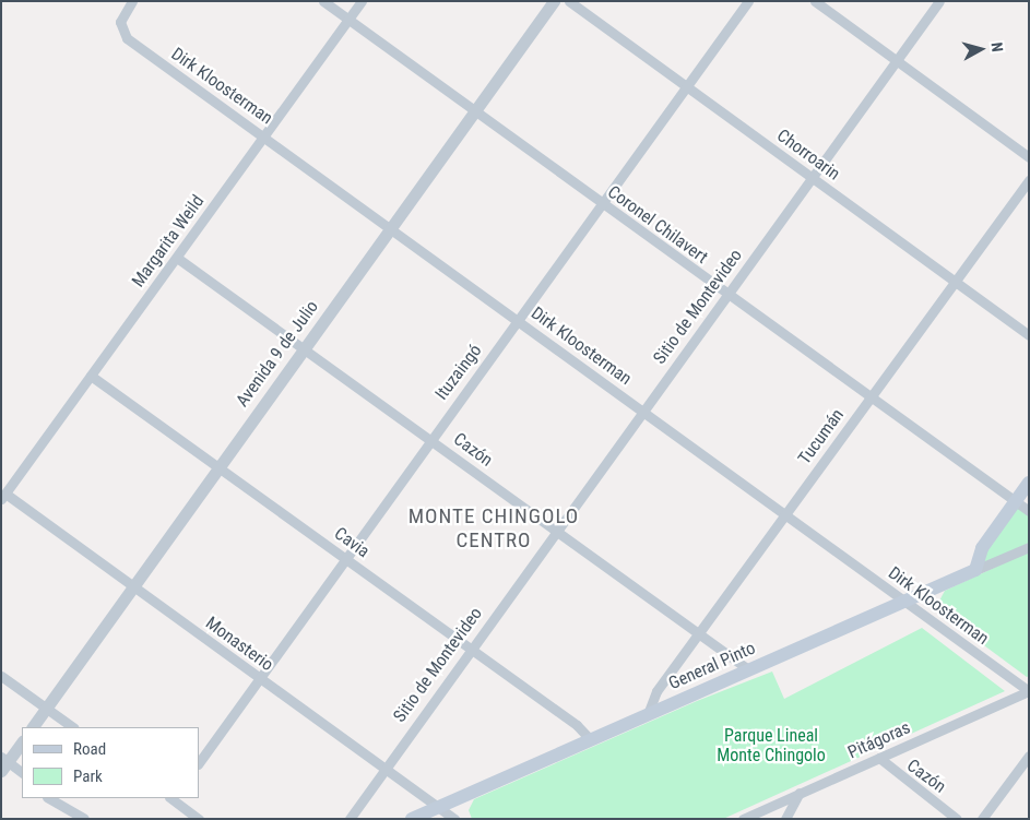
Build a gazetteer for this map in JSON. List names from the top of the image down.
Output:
{
  "streets": {
    "main road": ["General Pinto"],
    "street": [
      "Dirk Kloosterman",
      "Chorroarin",
      "Coronel Chilavert",
      "Margarita Weild",
      "Sitio de Montevideo",
      "Avenida 9 de Julio",
      "Ituzaingó",
      "Tucumán",
      "Cazón",
      "Cavia",
      "Monasterio",
      "Pitágoras"
    ]
  },
  "crossings": [
    ["Dirk Kloosterman", "Margarita Weild"],
    ["Dirk Kloosterman", "Sitio de Montevideo"],
    ["Dirk Kloosterman", "Avenida 9 de Julio"],
    ["Dirk Kloosterman", "Ituzaingó"],
    ["Dirk Kloosterman", "Tucumán"],
    ["Dirk Kloosterman", "General Pinto"],
    ["Dirk Kloosterman", "Pitágoras"],
    ["Chorroarin", "Sitio de Montevideo"],
    ["Chorroarin", "Ituzaingó"],
    ["Chorroarin", "Tucumán"],
    ["Coronel Chilavert", "Margarita Weild"],
    ["Coronel Chilavert", "Sitio de Montevideo"],
    ["Coronel Chilavert", "Avenida 9 de Julio"],
    ["Coronel Chilavert", "Ituzaingó"],
    ["Coronel Chilavert", "Tucumán"],
    ["Margarita Weild", "Cazón"],
    ["Margarita Weild", "Cavia"],
    ["Margarita Weild", "Monasterio"],
    ["Sitio de Montevideo", "Cazón"],
    ["Sitio de Montevideo", "Cavia"],
    ["Sitio de Montevideo", "Monasterio"],
    ["Avenida 9 de Julio", "Cazón"],
    ["Avenida 9 de Julio", "Cavia"],
    ["Avenida 9 de Julio", "Monasterio"],
    ["Ituzaingó", "Cazón"],
    ["Ituzaingó", "Cavia"],
    ["Ituzaingó", "Monasterio"],
    ["Tucumán", "Cazón"],
    ["Tucumán", "General Pinto"],
    ["Cazón", "General Pinto"],
    ["Cazón", "Pitágoras"],
    ["Cavia", "General Pinto"],
    ["Monasterio", "General Pinto"]
  ],
  "districts": ["MONTE CHINGOLO CENTRO"],
  "parks": ["Parque Lineal Monte Chingolo"],
  "legend": ["Road", "Park"],
  "north": "right"
}
